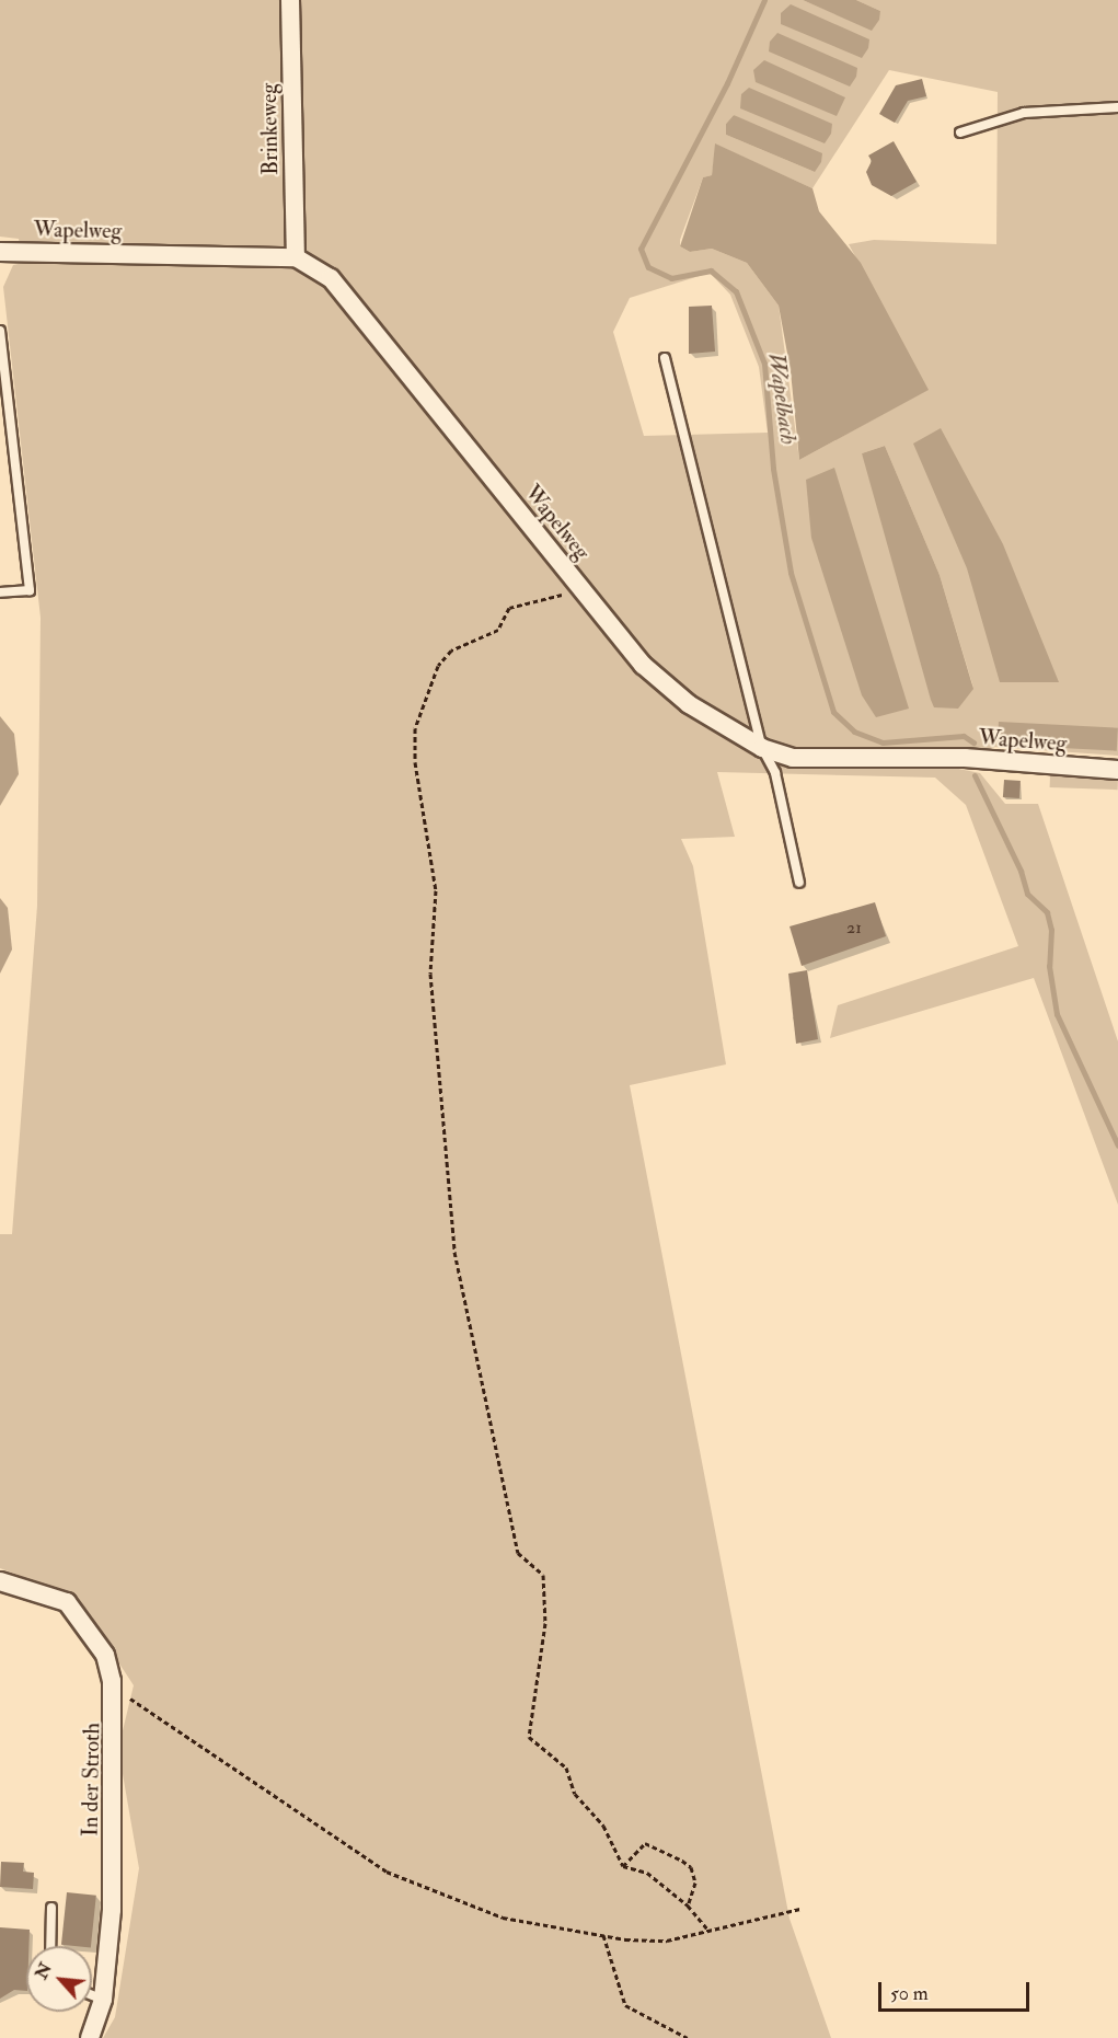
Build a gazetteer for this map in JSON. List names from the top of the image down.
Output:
{
  "streets": {
    "street": ["Brinkeweg", "Wapelweg", "In der Stroth"]
  },
  "crossings": [
    ["Brinkeweg", "Wapelweg"]
  ],
  "water": ["Wapelbach"],
  "house_numbers": ["21"],
  "scale_bar": "50 m",
  "north": "top left"
}
